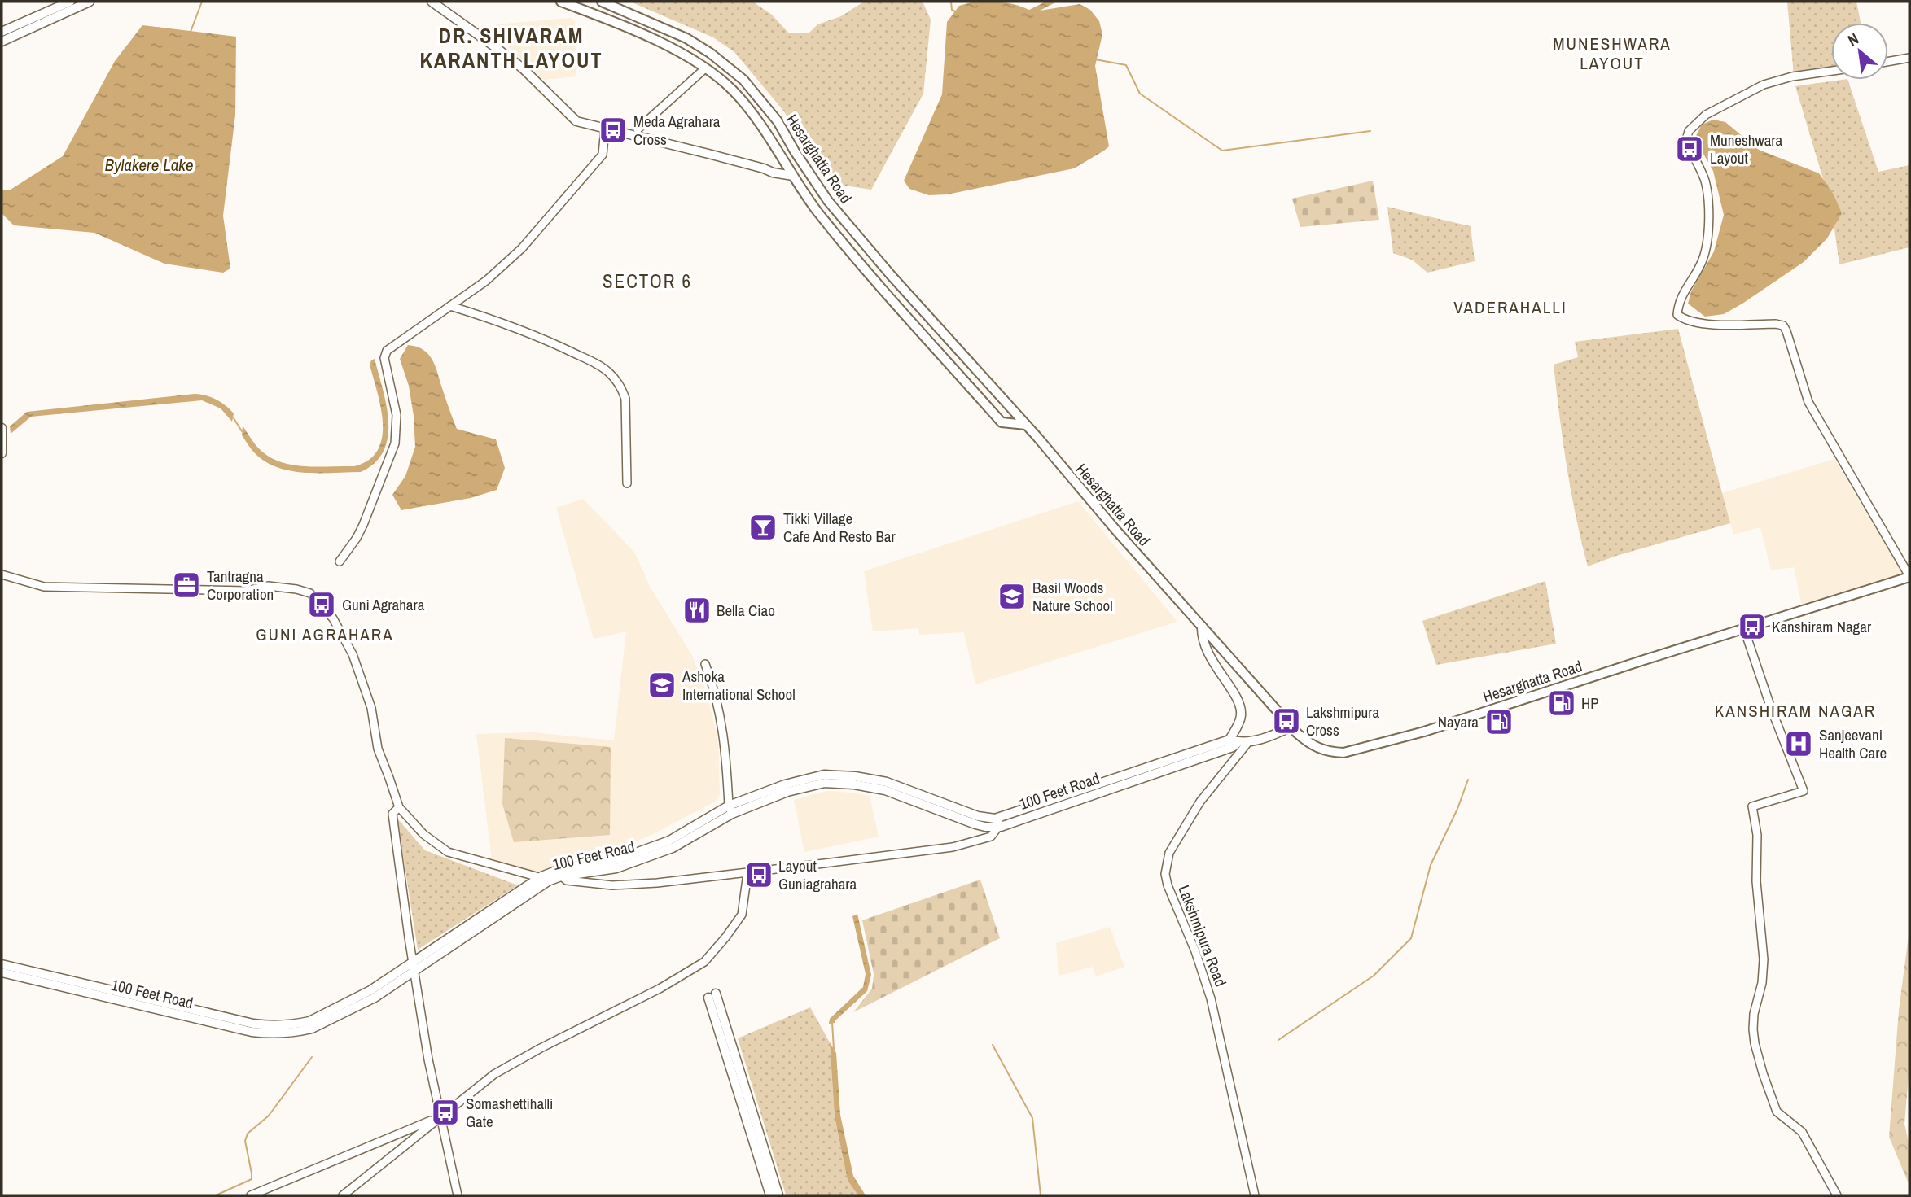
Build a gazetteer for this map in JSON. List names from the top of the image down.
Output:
{
  "streets": {
    "main road": ["Hesarghatta Road", "100 Feet Road"],
    "street": ["Lakshmipura Road"]
  },
  "crossings": [
    ["Hesarghatta Road", "100 Feet Road"],
    ["100 Feet Road", "Lakshmipura Road"]
  ],
  "districts": [
    "DR. SHIVARAM KARANTH LAYOUT",
    "MUNESHWARA LAYOUT",
    "SECTOR 6",
    "VADERAHALLI",
    "GUNI AGRAHARA",
    "KANSHIRAM NAGAR"
  ],
  "water": ["Bylakere Lake"],
  "places": {
    "bus stop": [
      "Meda Agrahara Cross",
      "Muneshwara Layout",
      "Guni Agrahara",
      "Kanshiram Nagar",
      "Lakshmipura Cross",
      "Layout Guniagrahara",
      "Somashettihalli Gate"
    ],
    "bar": ["Tikki Village Cafe And Resto Bar"],
    "office": ["Tantragna Corporation"],
    "school or university": ["Basil Woods Nature School", "Ashoka International School"],
    "restaurant": ["Bella Ciao"],
    "fuel station": ["HP", "Nayara"],
    "hospital": ["Sanjeevani Health Care"]
  },
  "north": "top left"
}
